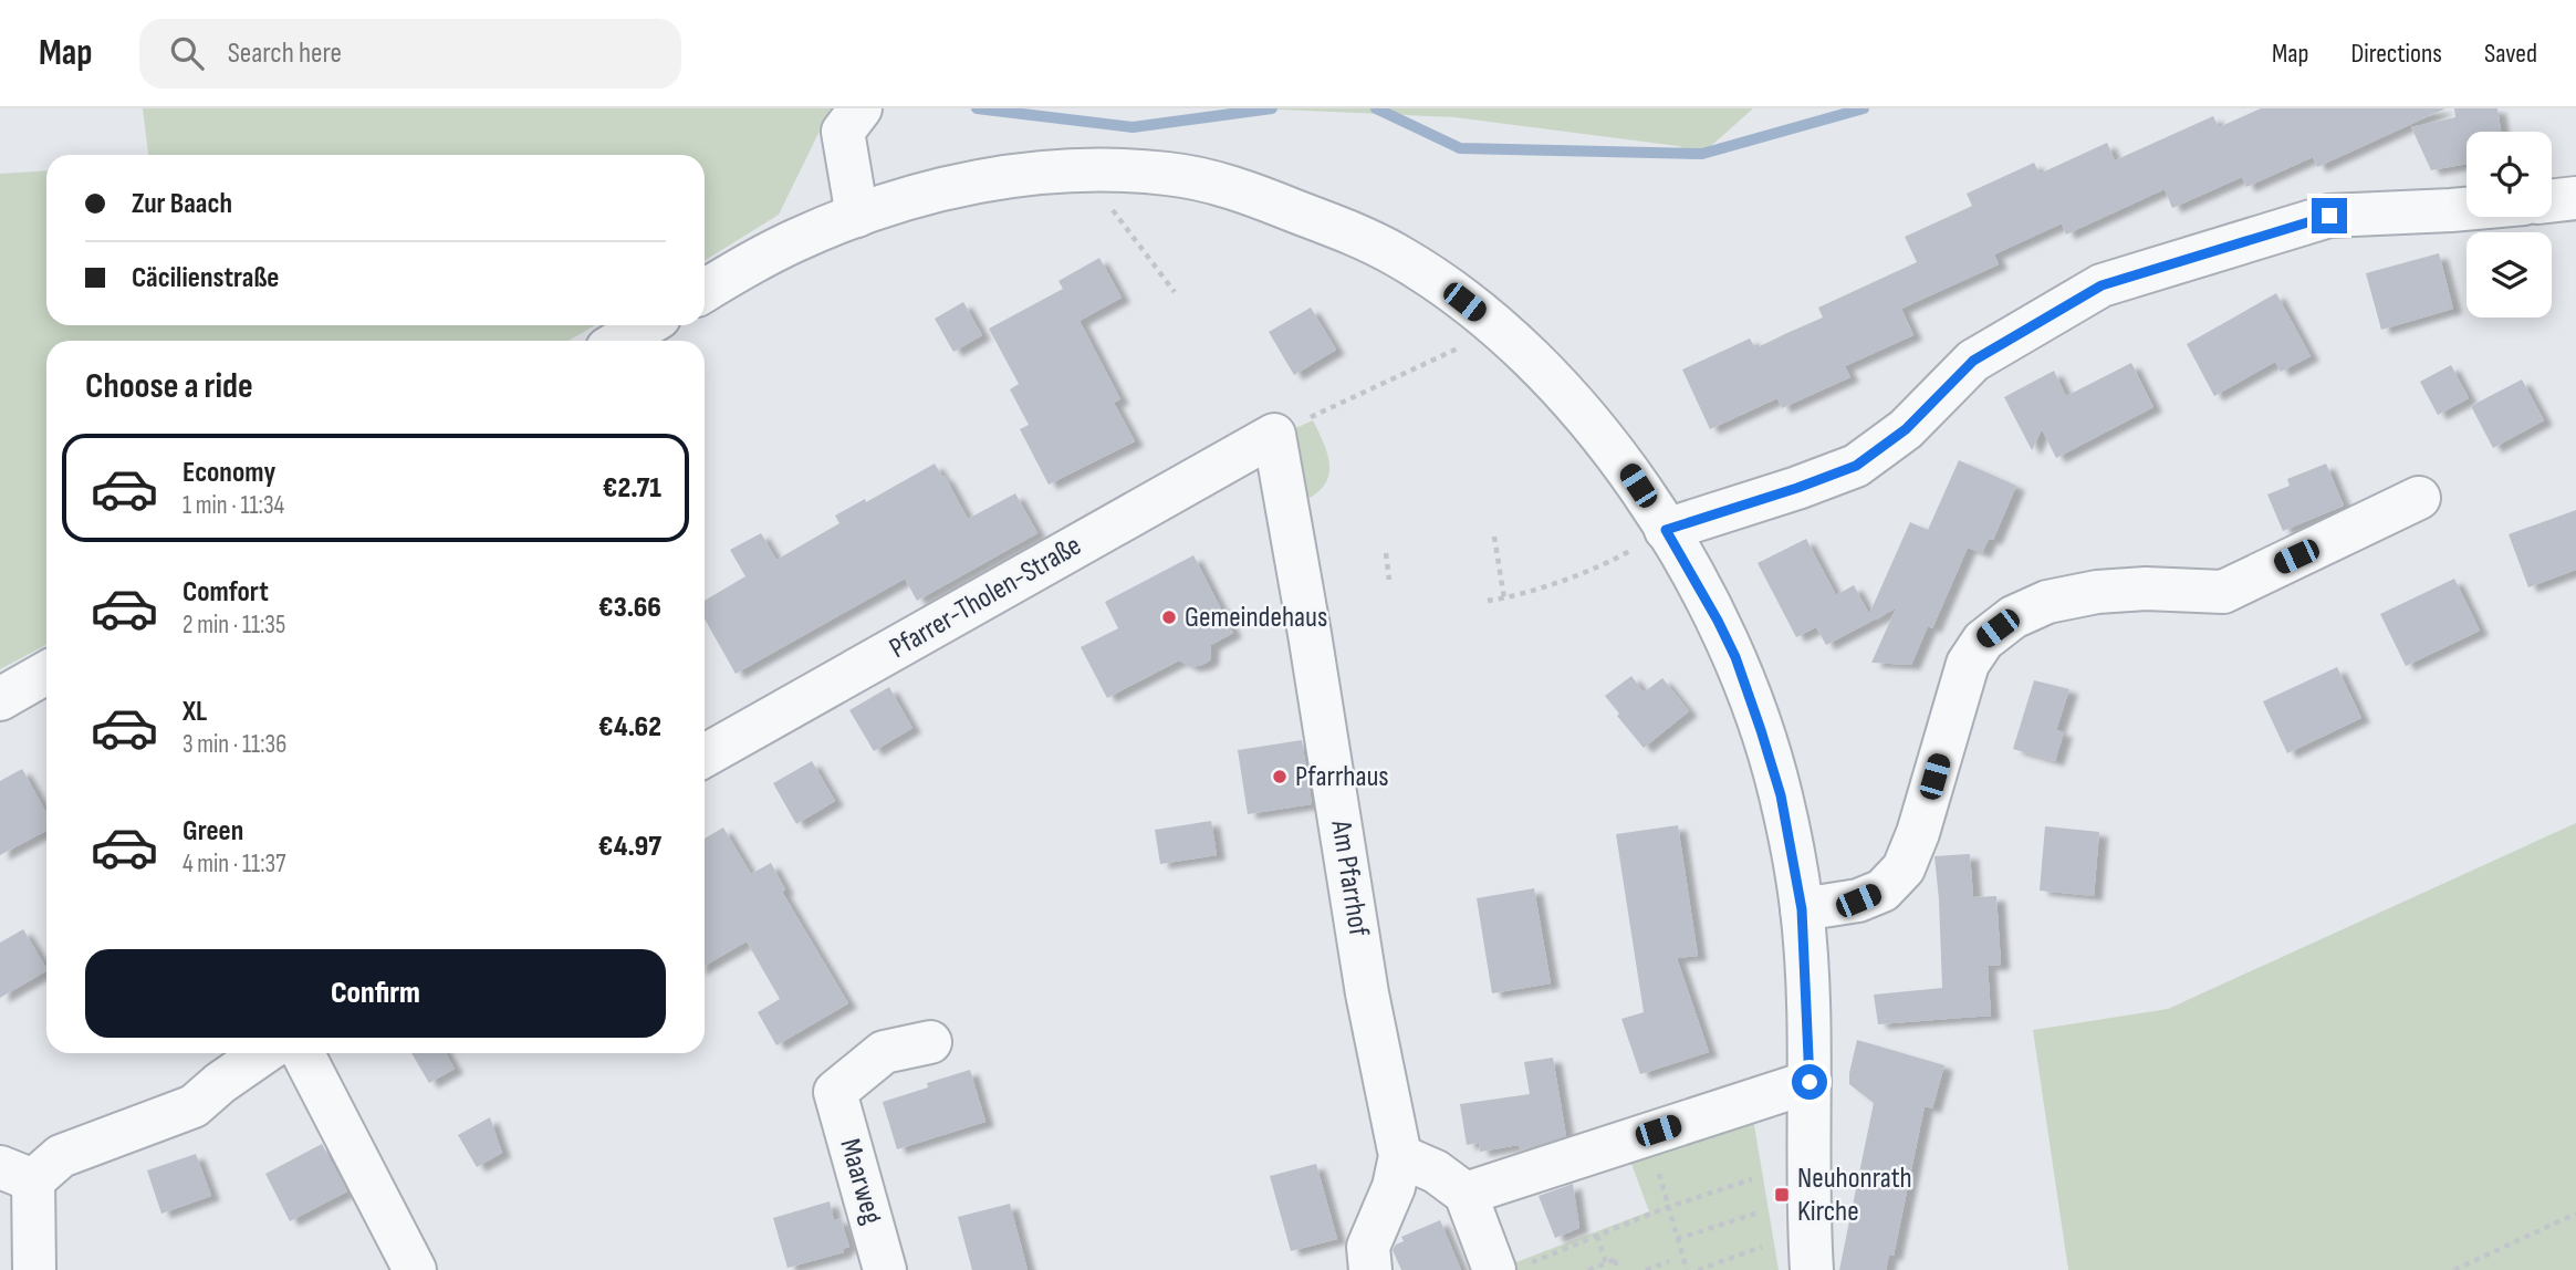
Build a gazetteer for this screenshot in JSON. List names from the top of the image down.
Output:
{
  "streets": {
    "street": ["Pfarrer-Tholen-Straße", "Am Pfarrhof", "Maarweg"]
  },
  "crossings": [
    ["Pfarrer-Tholen-Straße", "Am Pfarrhof"]
  ],
  "places": {
    "other": ["Gemeindehaus", "Pfarrhaus"],
    "transit": ["Neuhonrath Kirche"]
  },
  "page": {
    "header": "Map",
    "search": "Search here",
    "nav": ["Map", "Directions", "Saved"],
    "banner": ["Zur Baach", "Cäcilienstraße"],
    "heading": "Choose a ride",
    "list": [
      {
        "name": "Economy",
        "note": "1 min · 11:34",
        "value": "€2.71"
      },
      {
        "name": "Comfort",
        "note": "2 min · 11:35",
        "value": "€3.66"
      },
      {
        "name": "XL",
        "note": "3 min · 11:36",
        "value": "€4.62"
      },
      {
        "name": "Green",
        "note": "4 min · 11:37",
        "value": "€4.97"
      }
    ],
    "buttons": "Confirm"
  }
}
